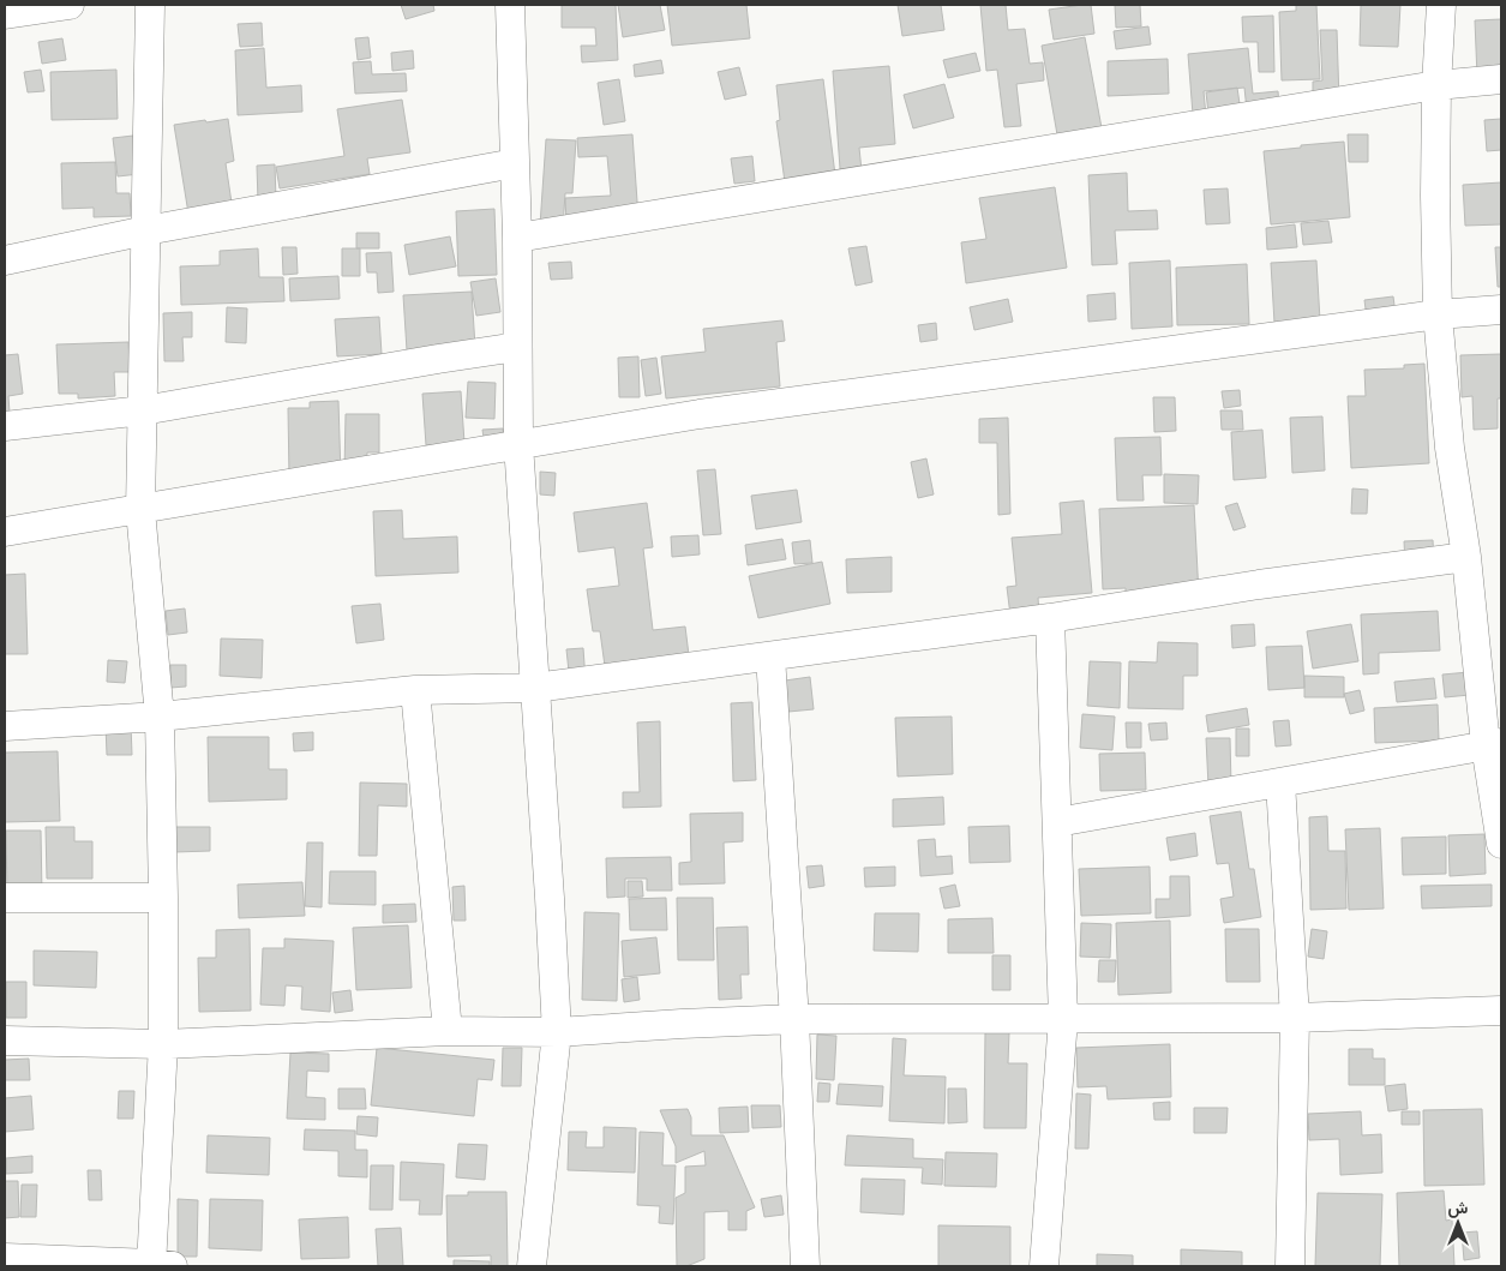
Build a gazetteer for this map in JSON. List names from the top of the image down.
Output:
{
  "north": "top"
}
